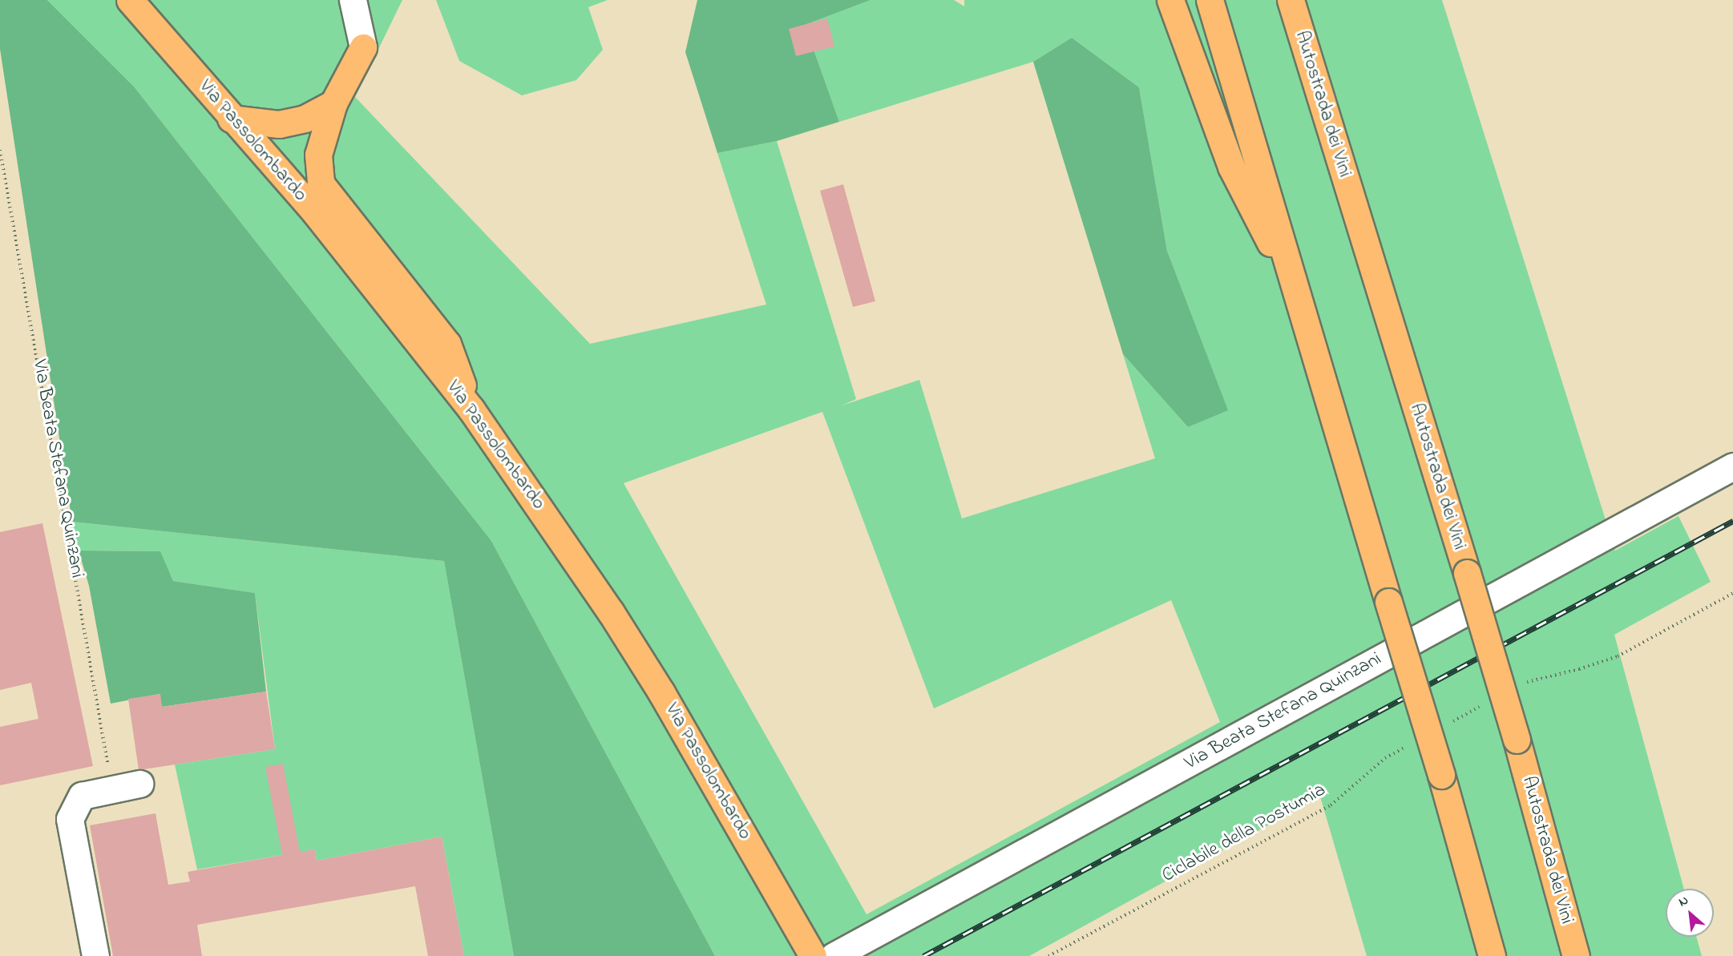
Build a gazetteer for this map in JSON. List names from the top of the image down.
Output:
{
  "streets": {
    "main road": ["Autostrada dei Vini", "Via Passolombardo"],
    "lane": ["Via Beata Stefana Quinzani"],
    "path": ["Ciclabile della Postumia"]
  },
  "north": "top left"
}
